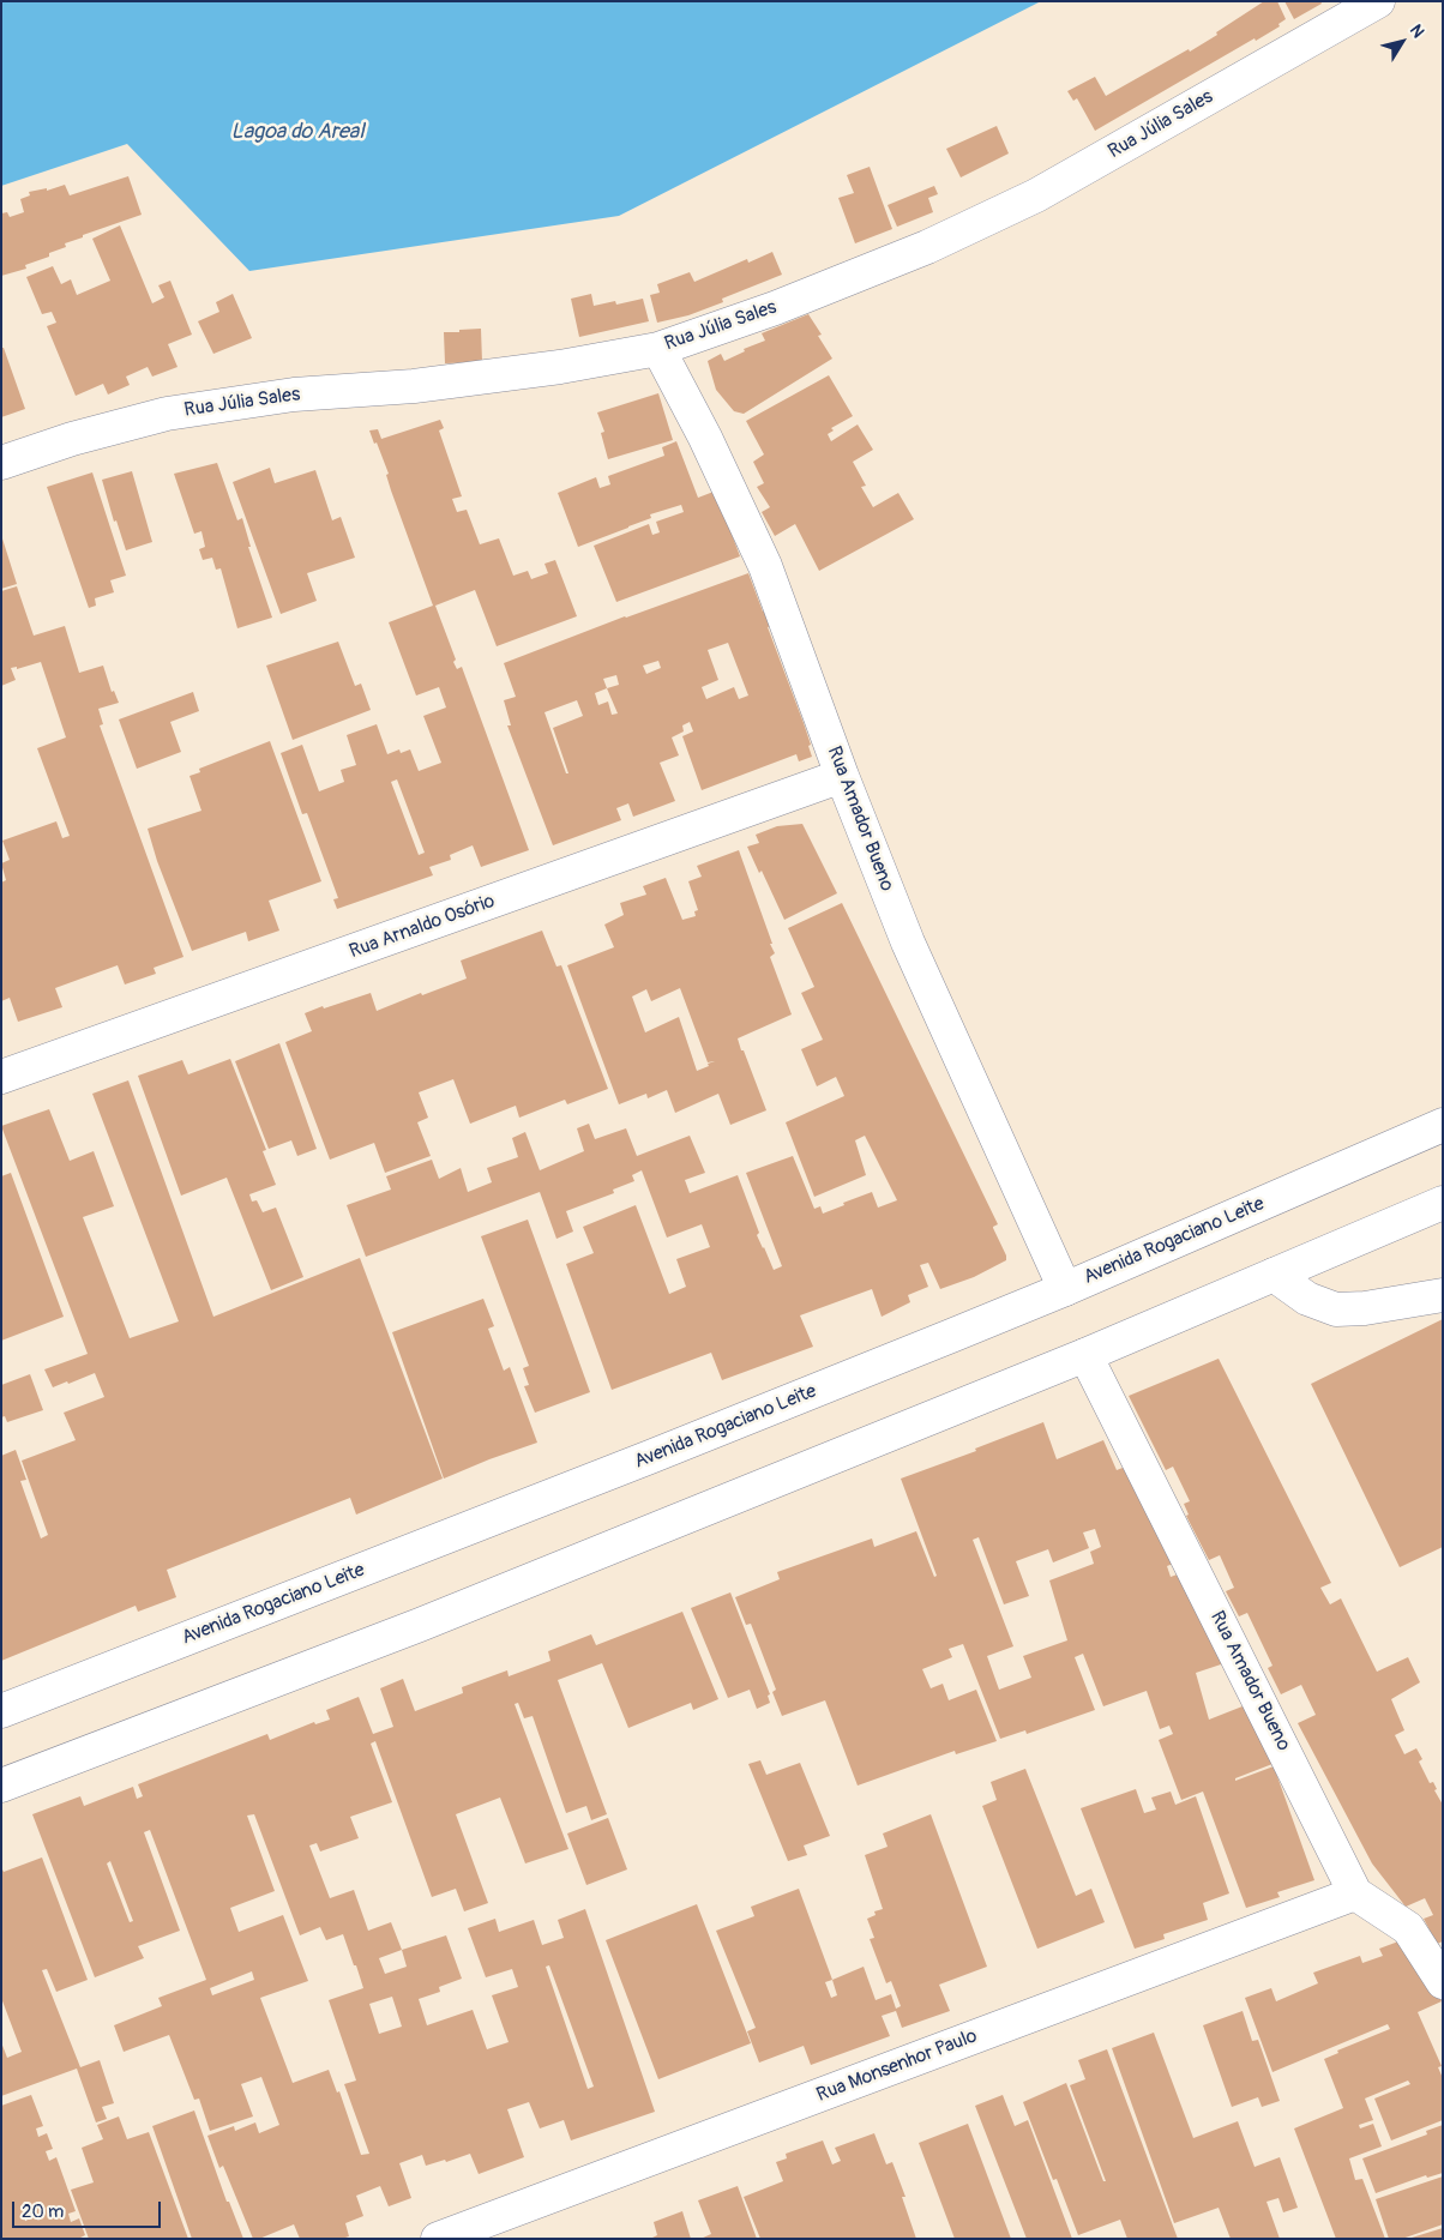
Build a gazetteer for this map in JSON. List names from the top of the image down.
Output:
{
  "streets": {
    "street": [
      "Rua Júlia Sales",
      "Rua Amador Bueno",
      "Rua Arnaldo Osório",
      "Avenida Rogaciano Leite",
      "Rua Monsenhor Paulo"
    ]
  },
  "crossings": [
    ["Rua Júlia Sales", "Rua Amador Bueno"],
    ["Rua Amador Bueno", "Rua Arnaldo Osório"],
    ["Rua Amador Bueno", "Avenida Rogaciano Leite"],
    ["Rua Amador Bueno", "Rua Monsenhor Paulo"]
  ],
  "water": ["Lagoa do Areal"],
  "scale_bar": "20 m",
  "north": "top right"
}
